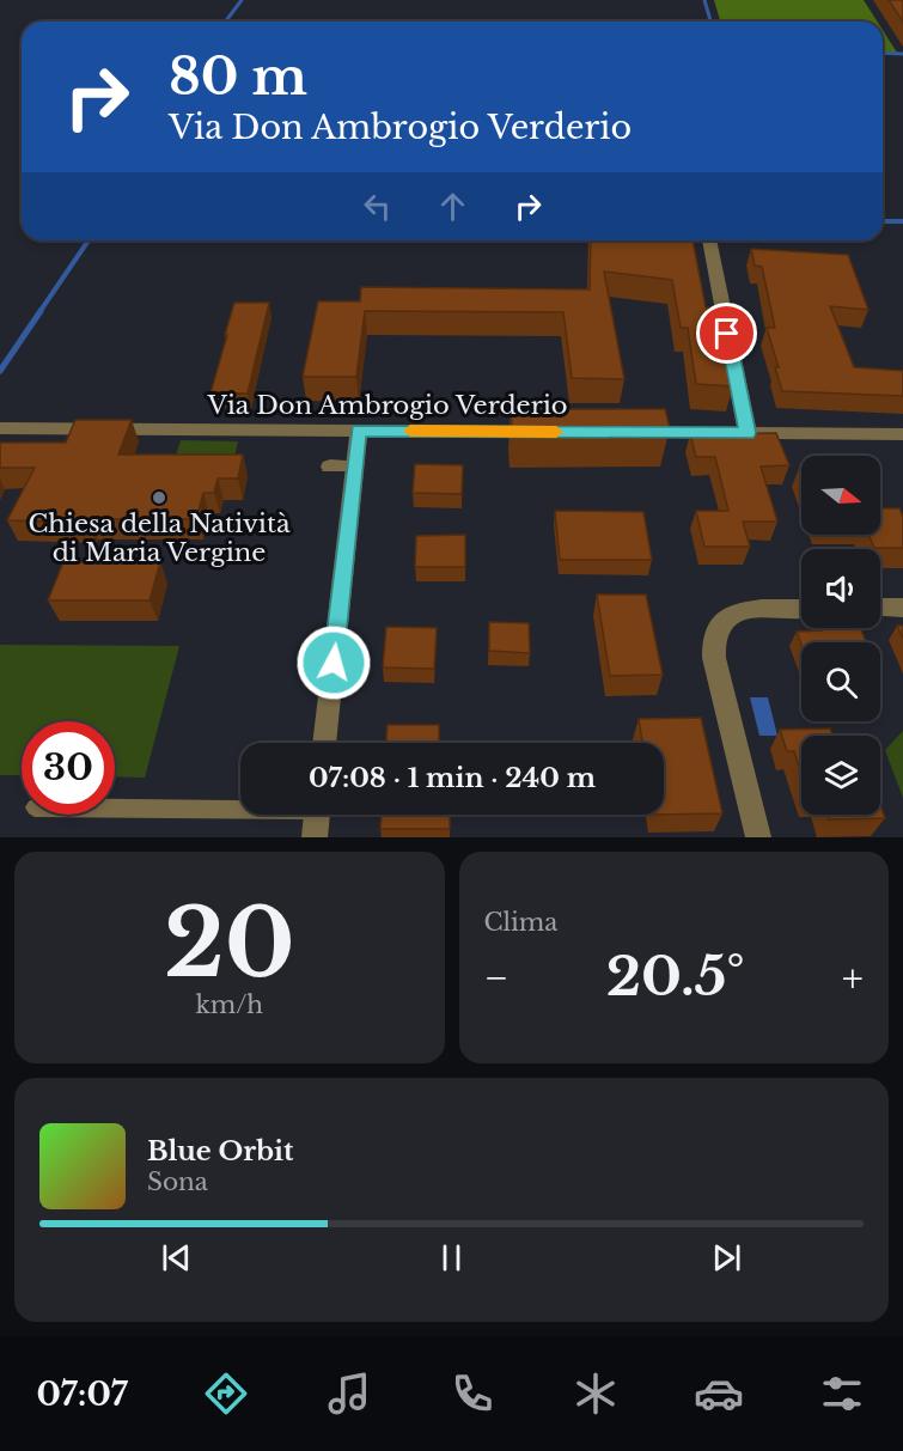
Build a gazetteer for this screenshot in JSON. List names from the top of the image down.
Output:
{
  "streets": {
    "street": ["Via Don Ambrogio Verderio"]
  },
  "places": ["Chiesa della Natività di Maria Vergine"],
  "north": "right",
  "page": {
    "turn": ["80 m", "Via Don Ambrogio Verderio"],
    "limit": "30",
    "trip": "07:08 · 1 min · 240 m",
    "tile": [
      ["20", "km/h"],
      "Clima"
    ],
    "heat": ["−", "20.5°", "+"],
    "song": ["Blue Orbit", "Sona"],
    "tabs": "07:07"
  }
}
